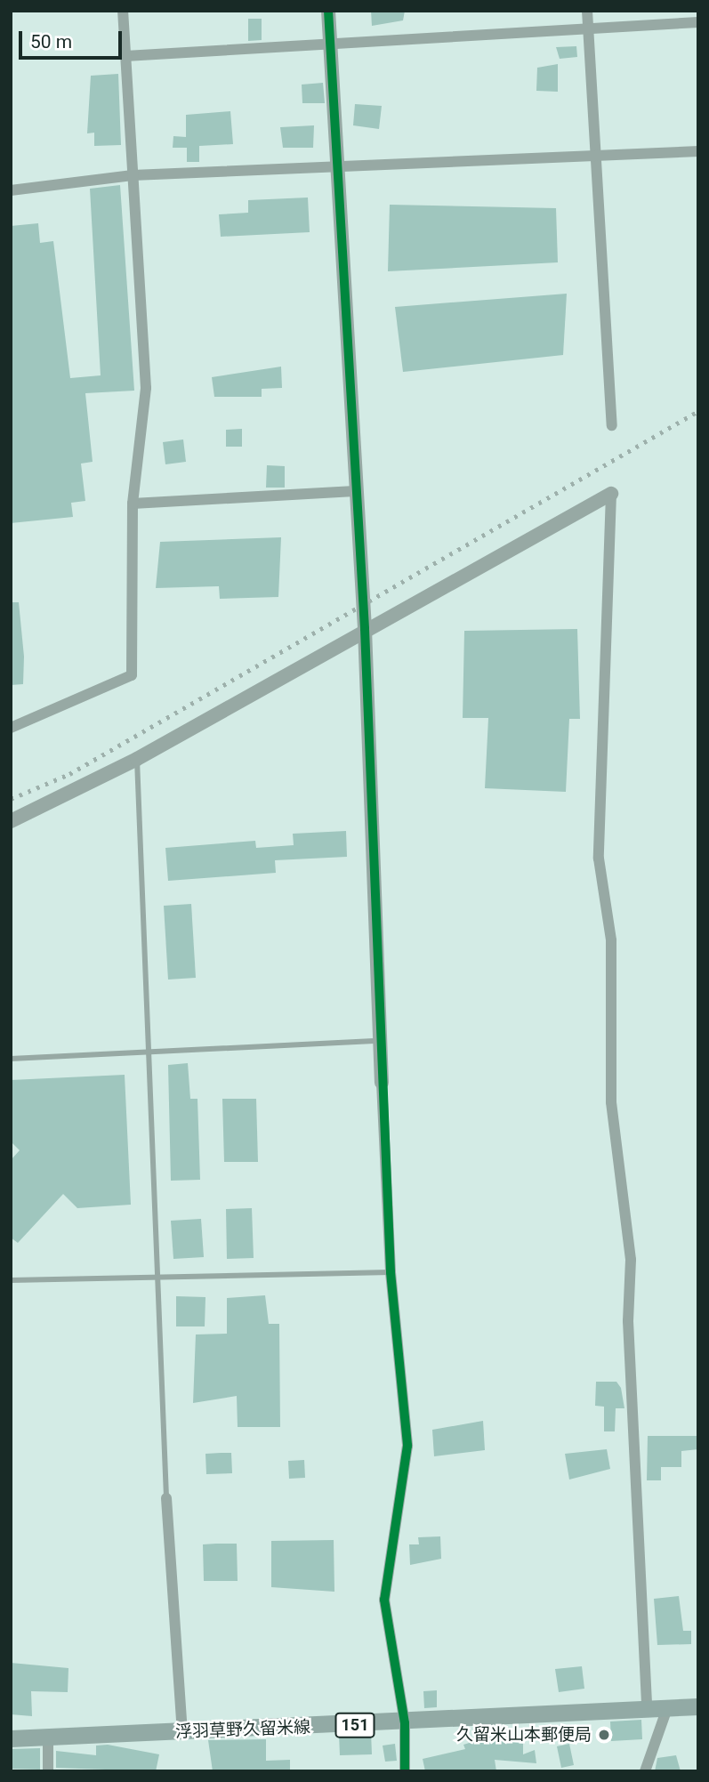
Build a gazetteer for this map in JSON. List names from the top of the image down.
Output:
{
  "streets": {
    "main road": ["151", "浮羽草野久留米線"]
  },
  "places": ["久留米山本郵便局"],
  "scale_bar": "50 m"
}
